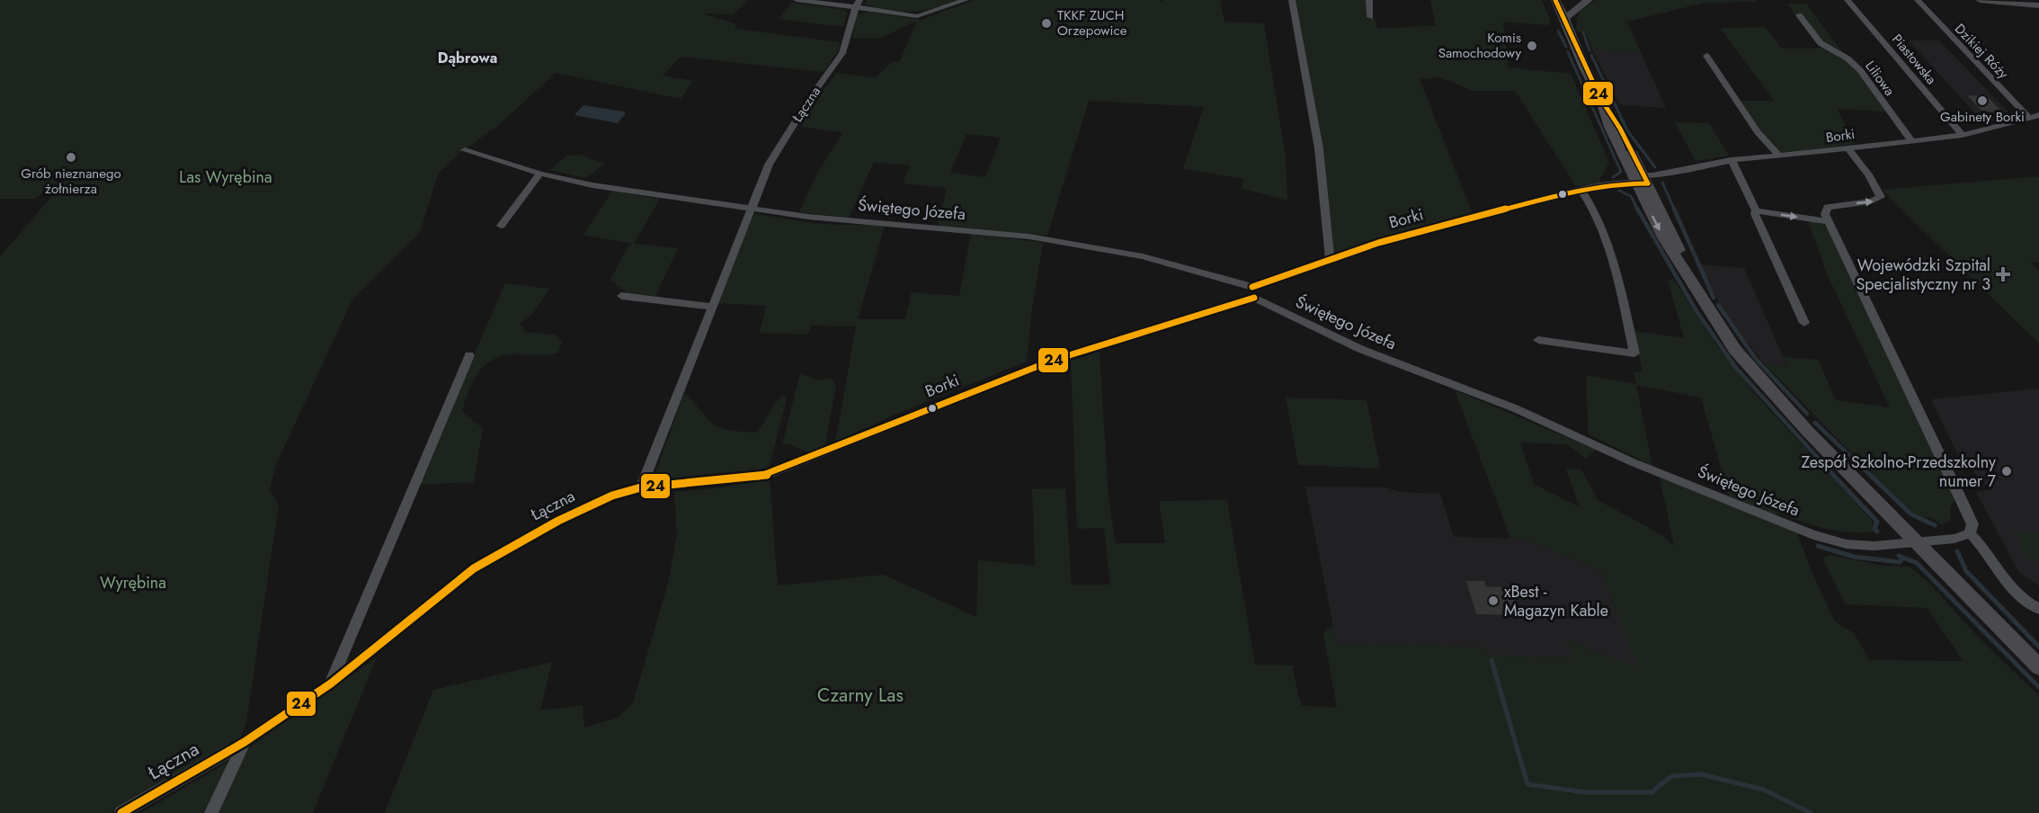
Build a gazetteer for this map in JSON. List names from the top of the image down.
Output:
{
  "streets": {
    "street": [
      "Dzikiej Róży",
      "Piastowska",
      "Liliowa",
      "Łączna",
      "Borki",
      "Świętego Józefa"
    ]
  },
  "crossings": [
    ["Dzikiej Róży", "Borki"],
    ["Piastowska", "Borki"],
    ["Liliowa", "Borki"],
    ["Łączna", "Borki"],
    ["Łączna", "Świętego Józefa"],
    ["Borki", "Świętego Józefa"]
  ],
  "districts": ["Dąbrowa"],
  "parks": ["Las Wyrębina", "Wyrębina", "Czarny Las"],
  "places": {
    "other": [
      "TKKF ZUCH Orzepowice",
      "Komis Samochodowy",
      "Gabinety Borki",
      "Grób nieznanego żołnierza",
      "Zespół Szkolno-Przedszkolny numer 7",
      "xBest - Magazyn Kable"
    ],
    "health": ["Wojewódzki Szpital Specjalistyczny nr 3"]
  },
  "lines": ["transit line 24"]
}
